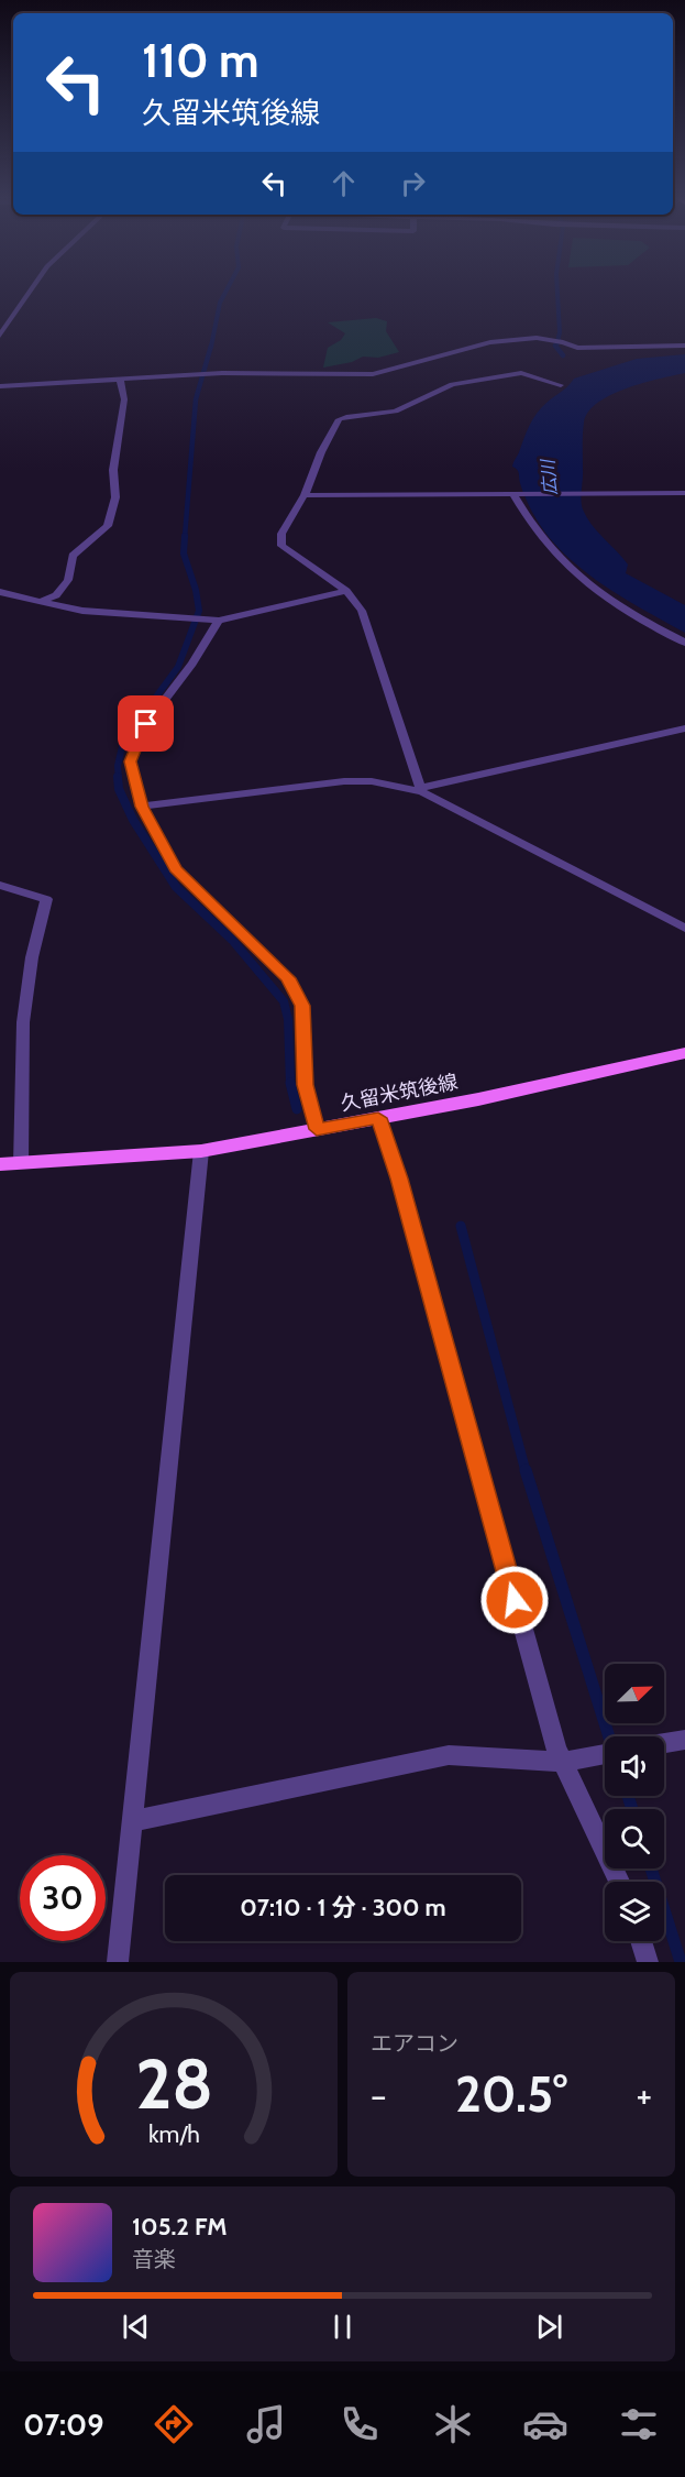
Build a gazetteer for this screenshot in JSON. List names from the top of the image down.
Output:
{
  "streets": {
    "main road": ["久留米筑後線"]
  },
  "water": ["広川"],
  "north": "top right",
  "page": {
    "turn": ["110 m", "久留米筑後線"],
    "limit": "30",
    "trip": "07:10 · 1 分 · 300 m",
    "tile": "エアコン",
    "heat": ["−", "20.5°", "+"],
    "song": ["105.2 FM", "音楽"],
    "tabs": "07:09",
    "gauge": ["28", "km/h"]
  }
}
